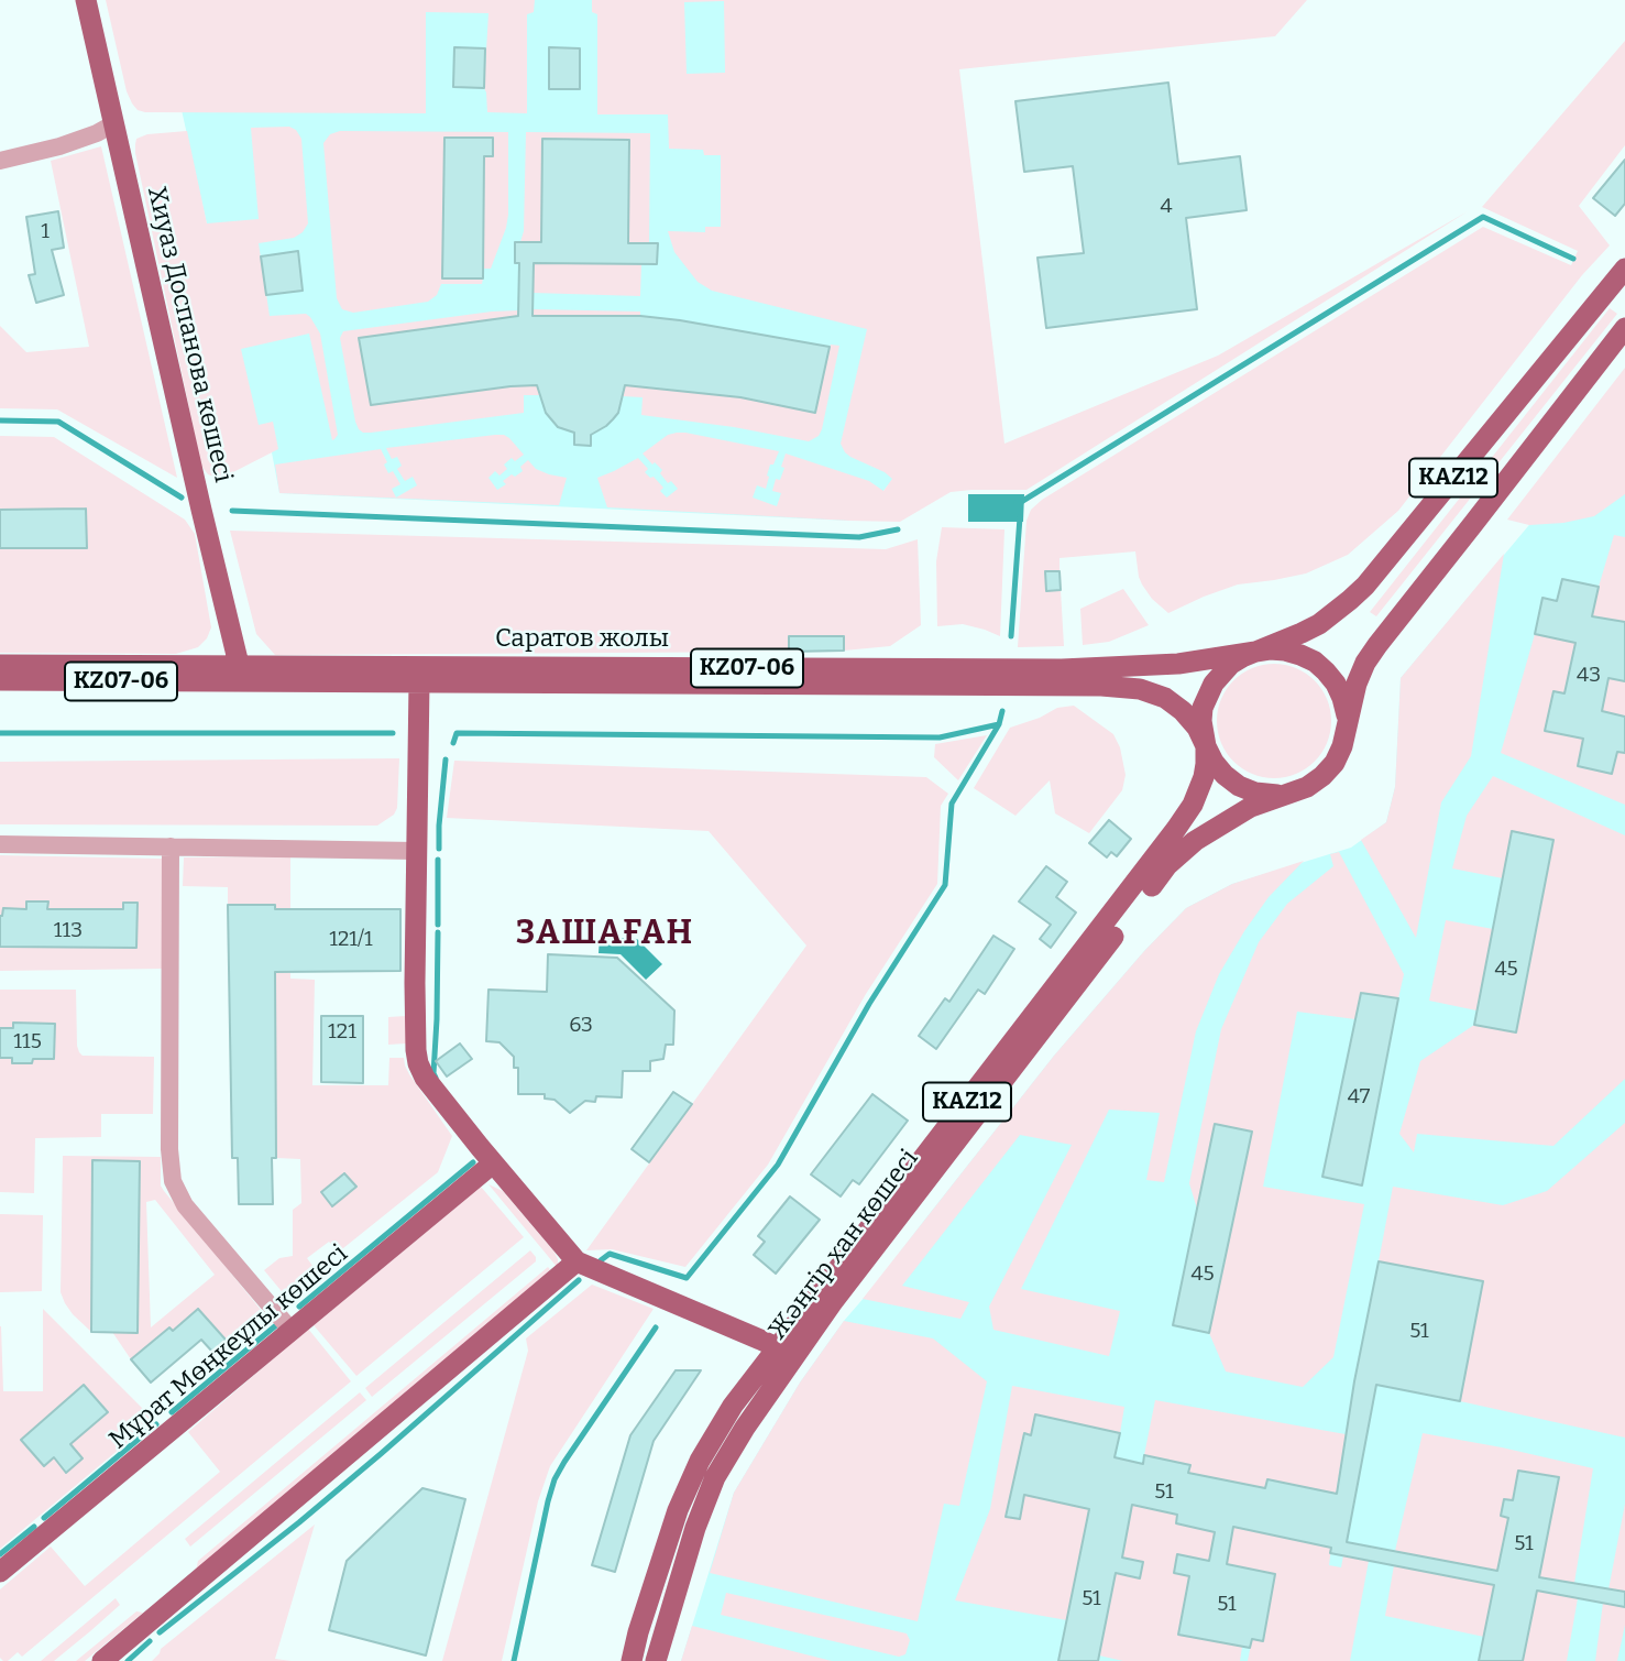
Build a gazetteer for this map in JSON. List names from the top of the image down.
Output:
{
  "streets": {
    "main road": [
      "Хиуаз Доспанова көшесі",
      "KAZ12",
      "Саратов жолы",
      "KZ07-06",
      "Жәңгір хан көшесі",
      "Мұрат Мөңкеұлы көшесі"
    ]
  },
  "crossings": [
    ["Хиуаз Доспанова көшесі", "Саратов жолы"],
    ["Саратов жолы", "Жәңгір хан көшесі"]
  ],
  "districts": ["ЗАШАҒАН"],
  "house_numbers": [
    "4",
    "1",
    "43",
    "113",
    "121/1",
    "45",
    "63",
    "121",
    "115",
    "47",
    "45",
    "51",
    "51",
    "51",
    "51",
    "51"
  ]
}
